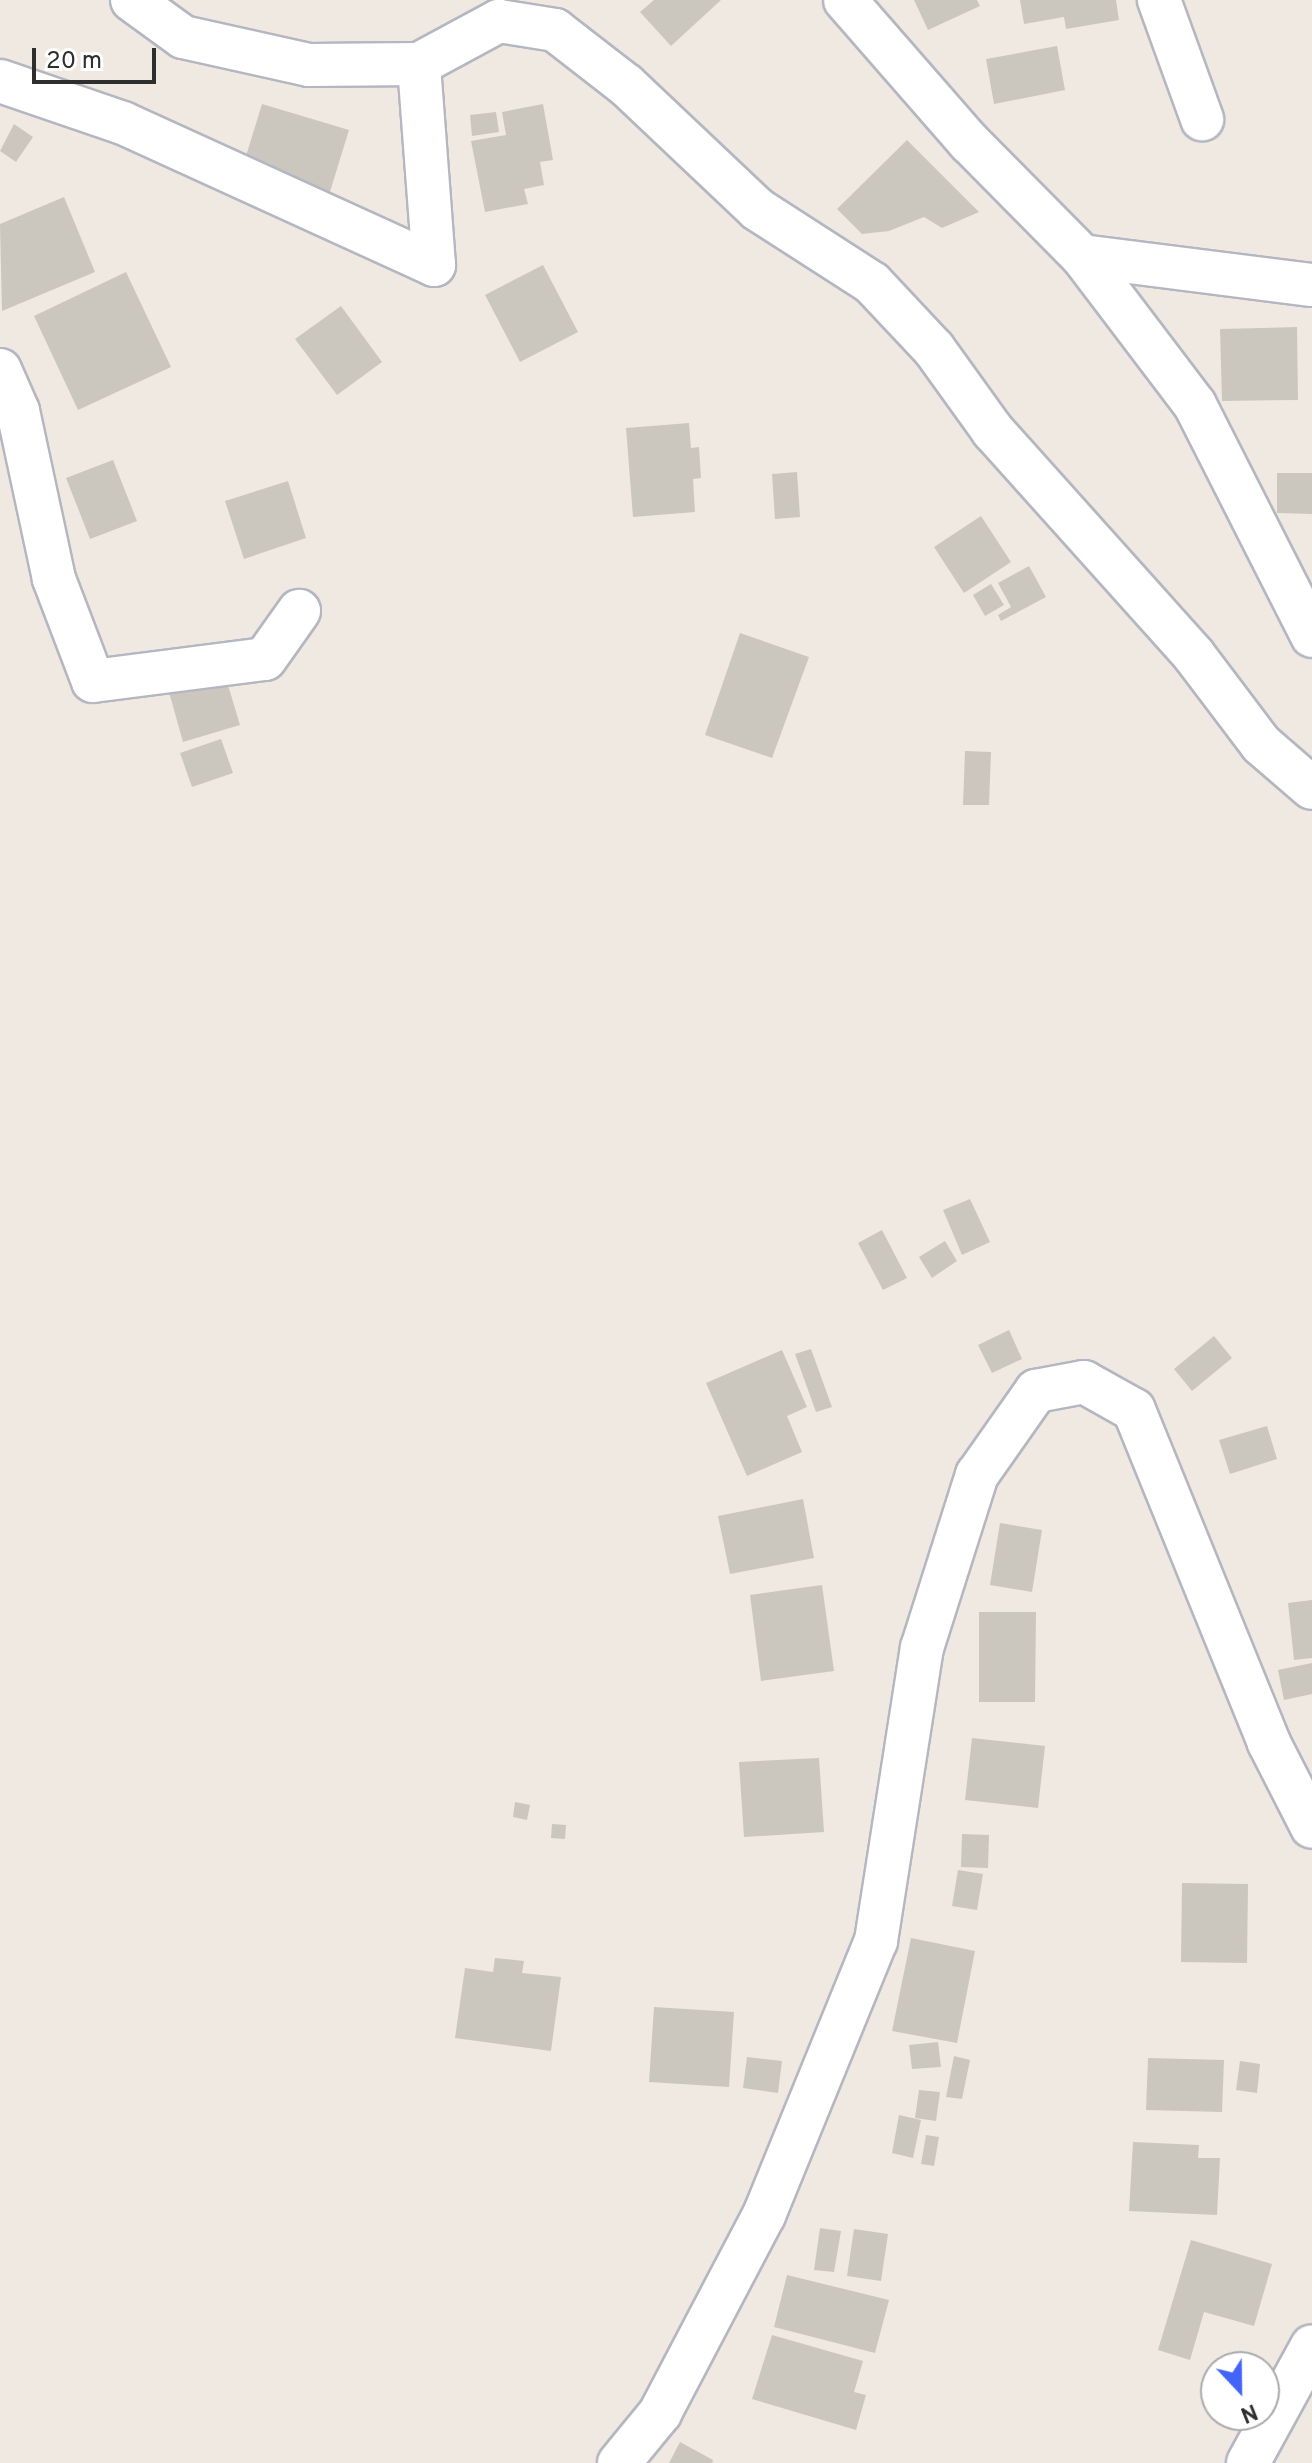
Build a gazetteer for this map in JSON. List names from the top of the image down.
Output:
{
  "scale_bar": "20 m",
  "north": "bottom"
}
